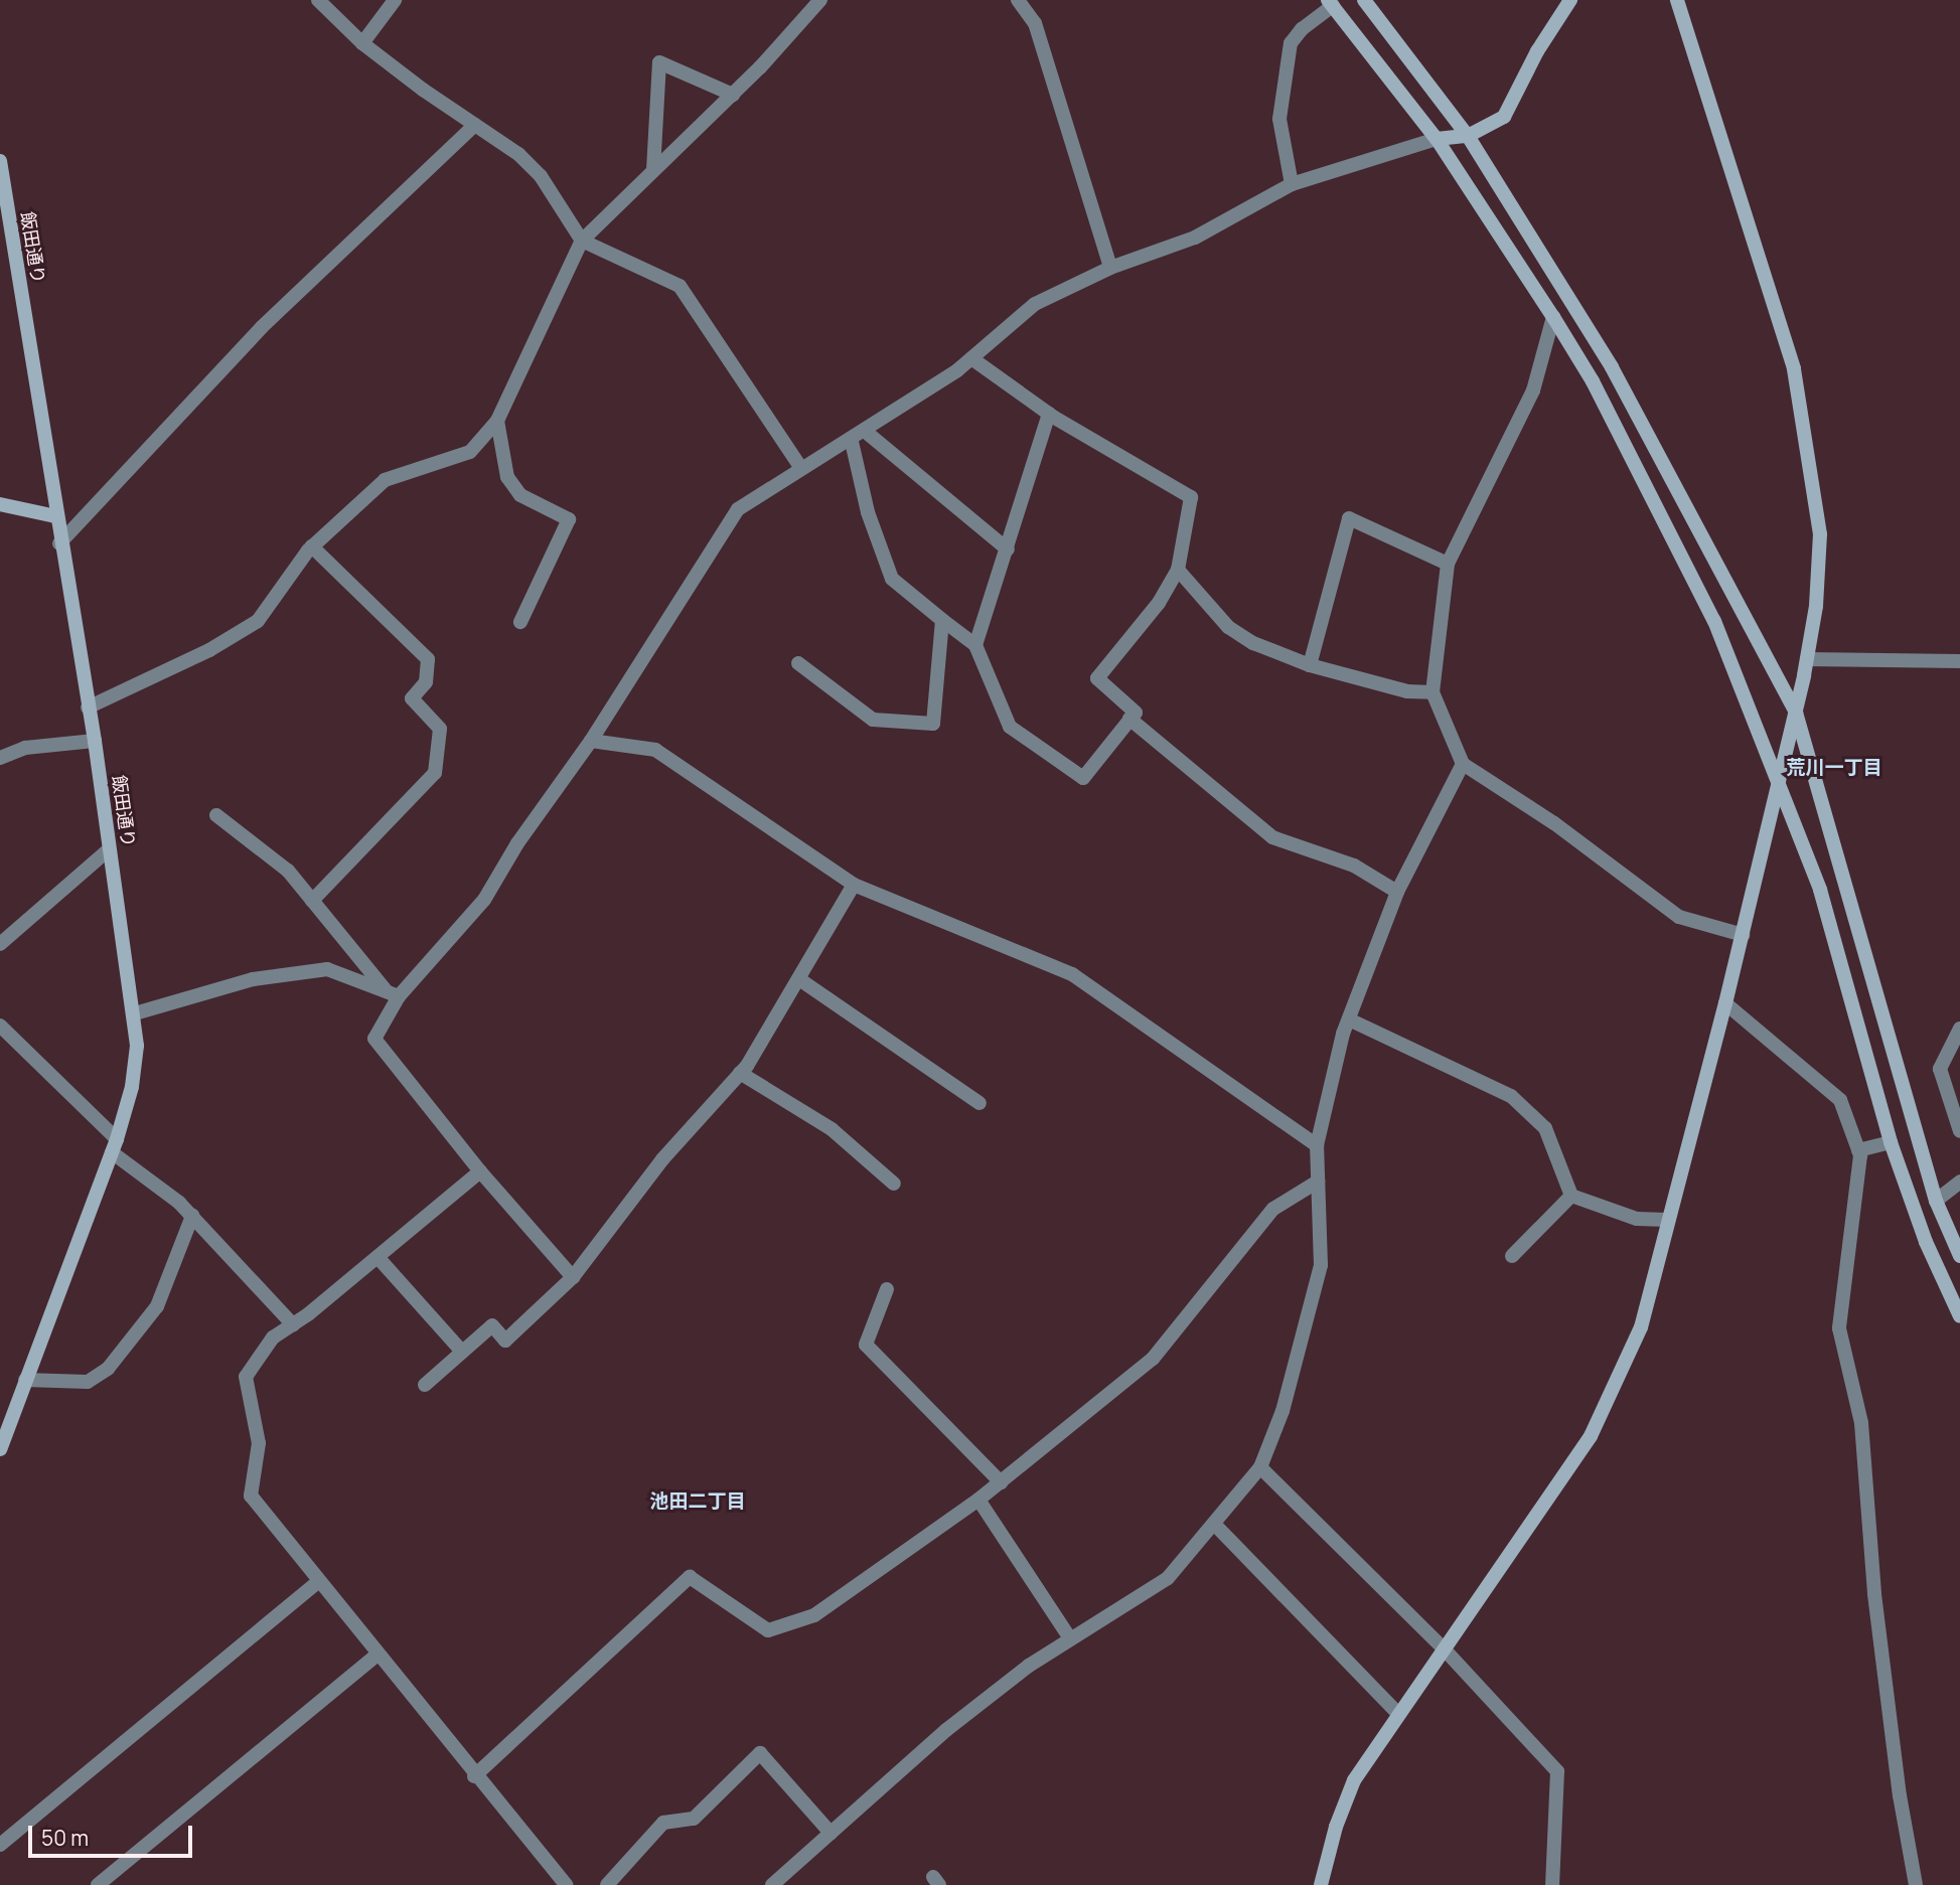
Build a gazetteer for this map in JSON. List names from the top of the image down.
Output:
{
  "streets": {
    "street": ["飯田通り"]
  },
  "districts": ["荒川一丁目", "池田二丁目"],
  "scale_bar": "50 m"
}
